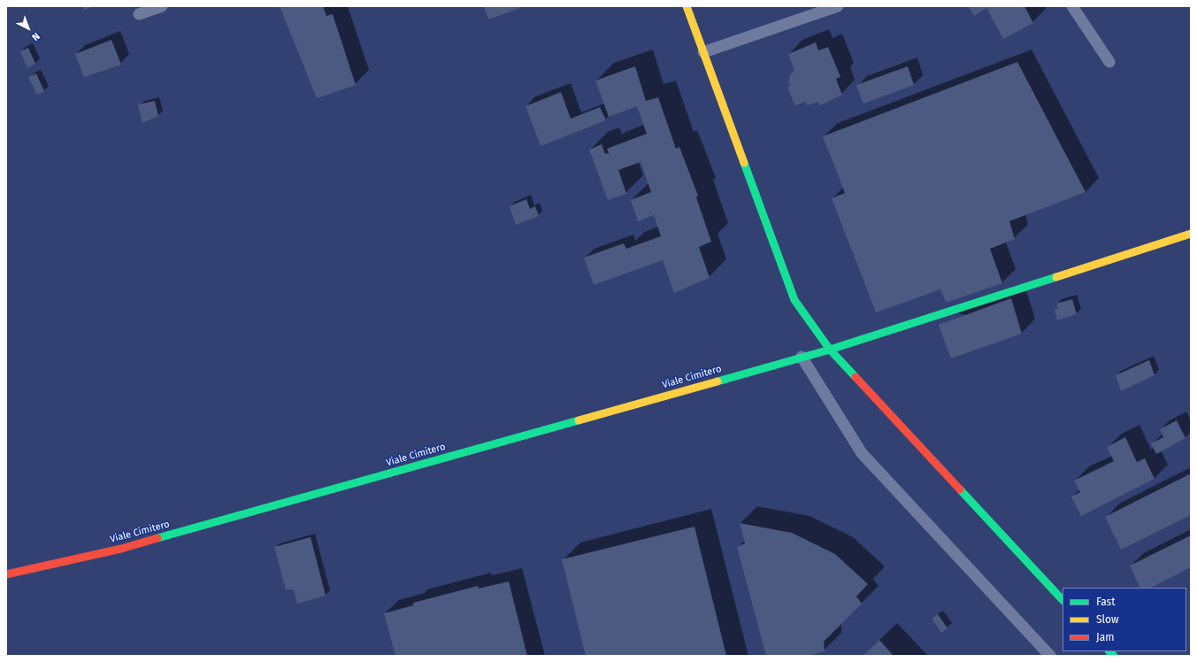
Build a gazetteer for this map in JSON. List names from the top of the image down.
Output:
{
  "streets": {
    "street": ["Viale Cimitero"]
  },
  "legend": ["Fast", "Slow", "Jam"],
  "north": "bottom right"
}
